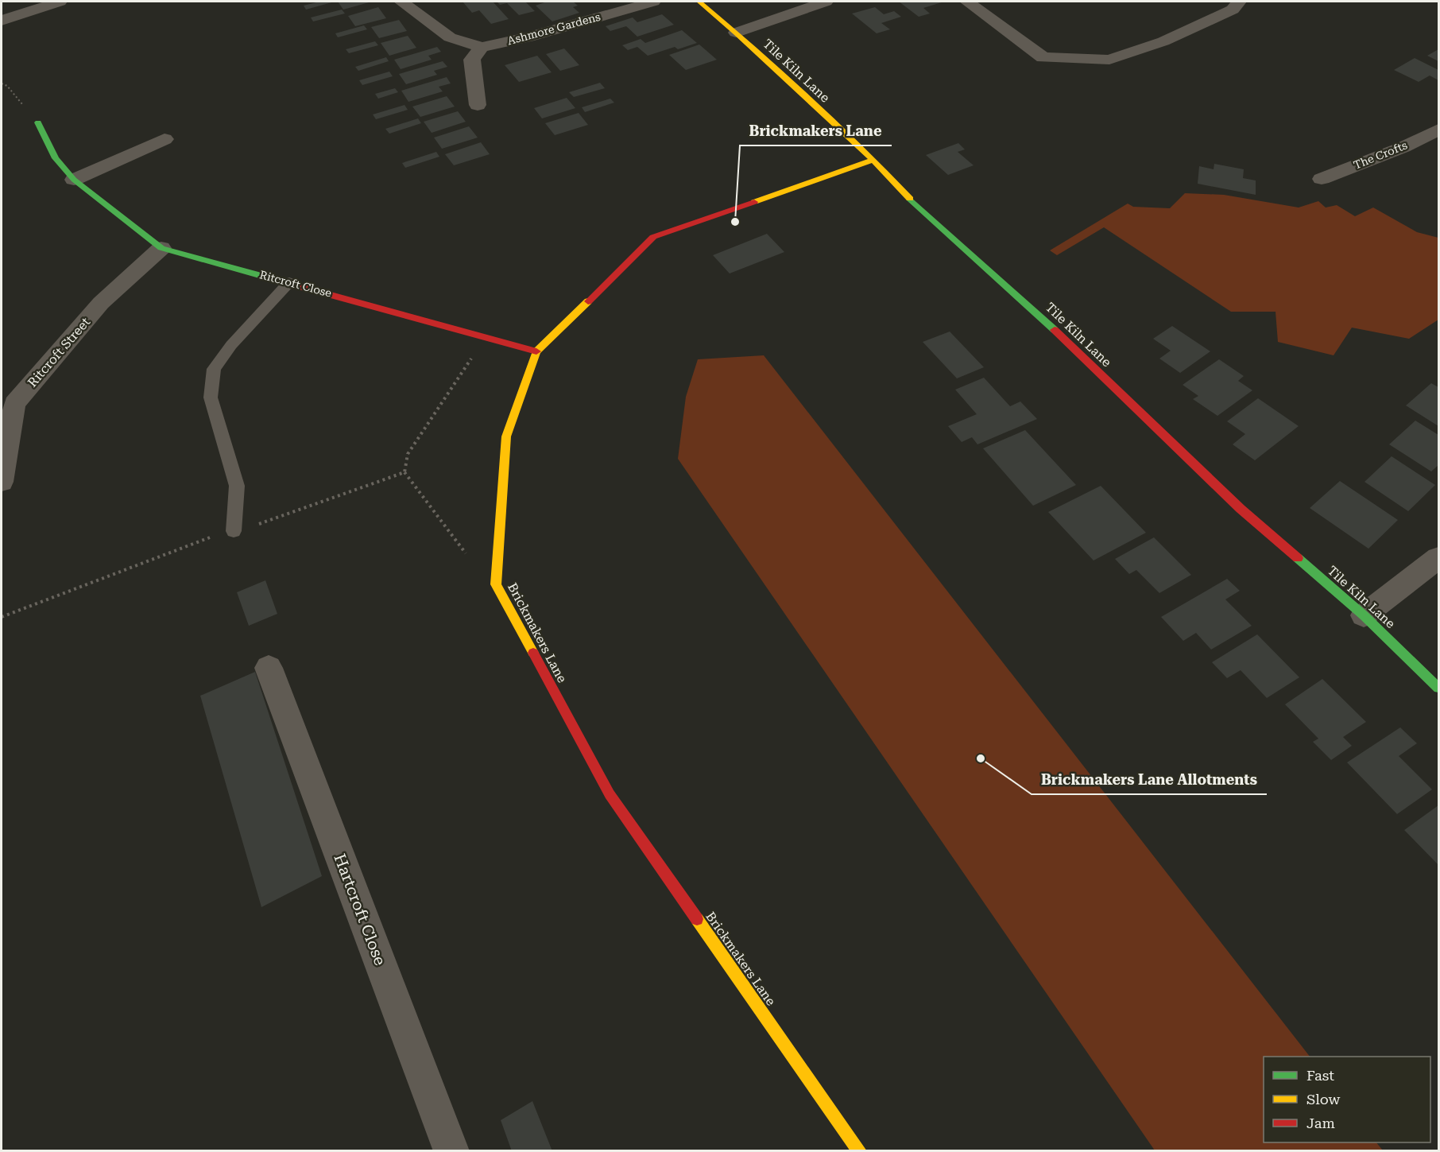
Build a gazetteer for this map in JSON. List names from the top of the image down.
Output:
{
  "streets": {
    "street": [
      "Ashmore Gardens",
      "Tile Kiln Lane",
      "The Crofts",
      "Ritcroft Close",
      "Ritcroft Street",
      "Brickmakers Lane",
      "Hartcroft Close"
    ]
  },
  "crossings": [
    ["Tile Kiln Lane", "Brickmakers Lane"],
    ["Ritcroft Close", "Ritcroft Street"],
    ["Ritcroft Close", "Brickmakers Lane"]
  ],
  "places": ["Brickmakers Lane", "Brickmakers Lane Allotments"],
  "legend": ["Fast", "Slow", "Jam"]
}
